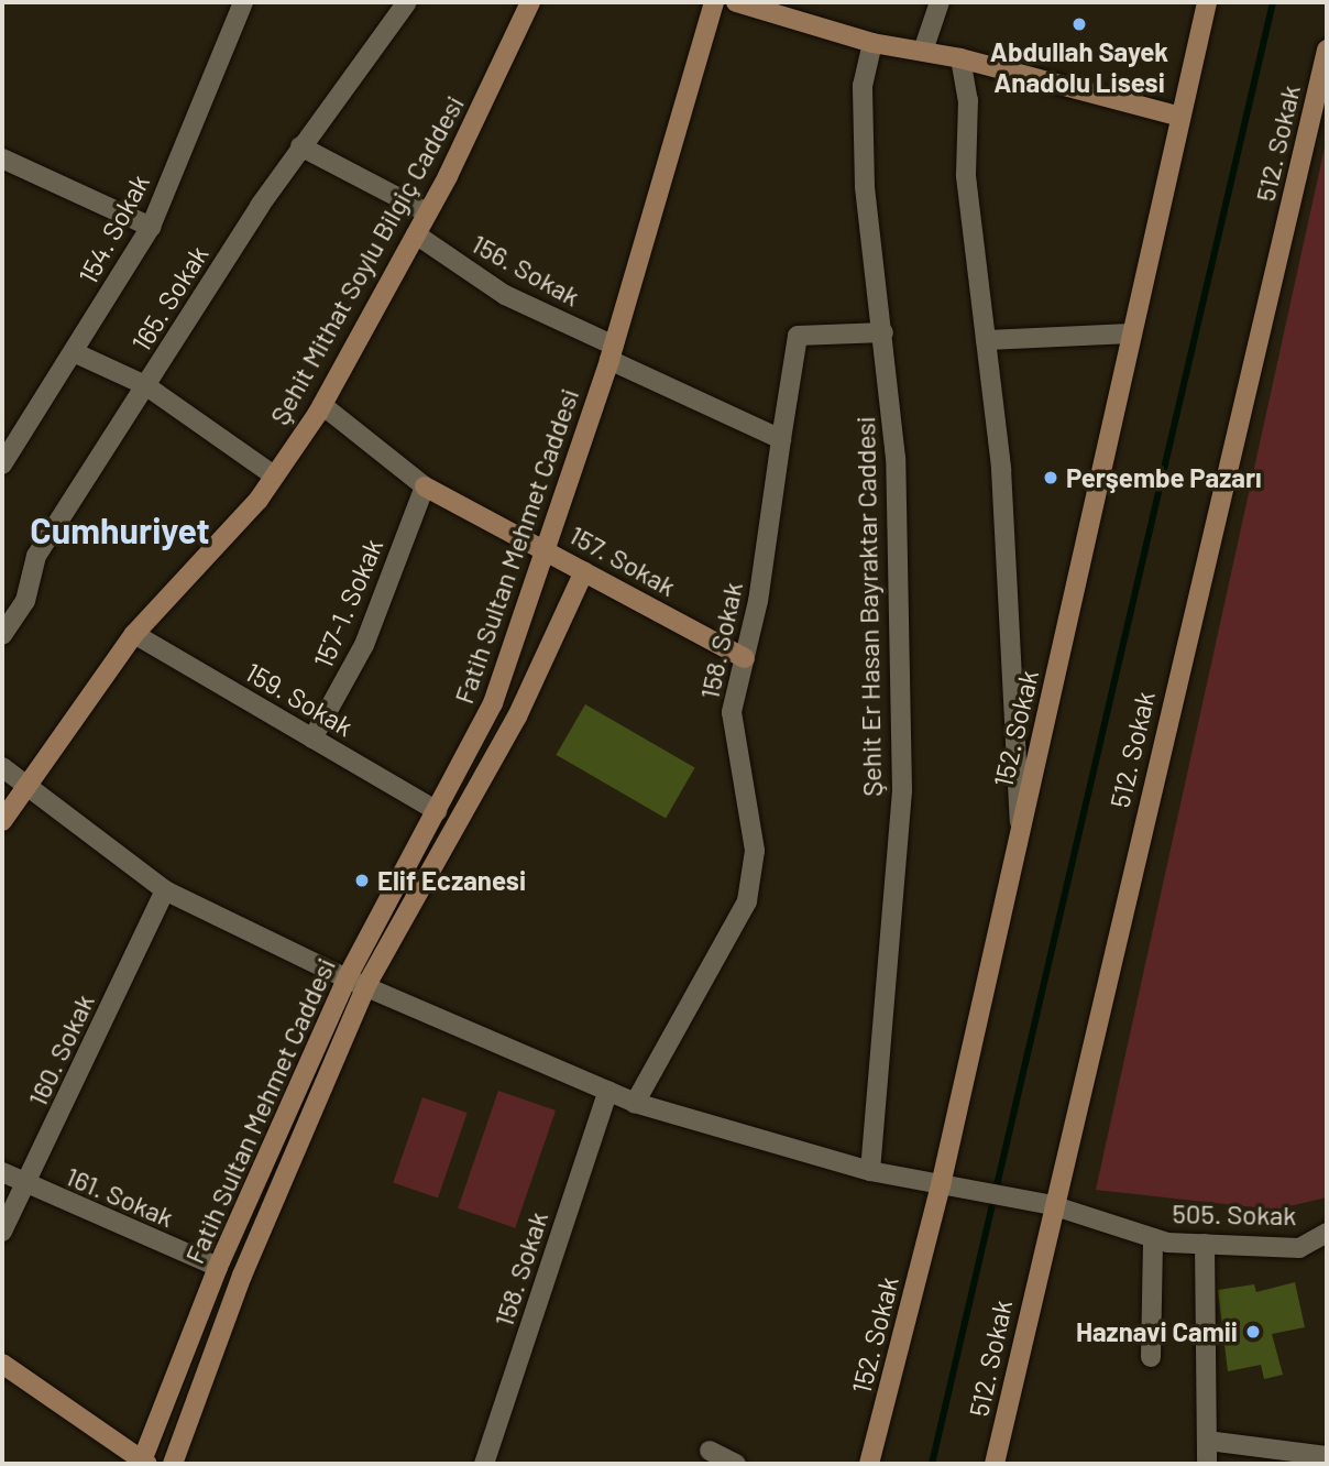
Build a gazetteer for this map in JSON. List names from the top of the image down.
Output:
{
  "streets": {
    "street": [
      "512. Sokak",
      "154. Sokak",
      "Şehit Mithat Soylu Bilgiç Caddesi",
      "156. Sokak",
      "165. Sokak",
      "Fatih Sultan Mehmet Caddesi",
      "157. Sokak",
      "157-1. Sokak",
      "Şehit Er Hasan Bayraktar Caddesi",
      "158. Sokak",
      "159. Sokak",
      "152. Sokak",
      "160. Sokak",
      "161. Sokak",
      "505. Sokak"
    ]
  },
  "crossings": [
    ["512. Sokak", "505. Sokak"],
    ["Şehit Mithat Soylu Bilgiç Caddesi", "156. Sokak"],
    ["Şehit Mithat Soylu Bilgiç Caddesi", "157. Sokak"],
    ["Şehit Mithat Soylu Bilgiç Caddesi", "159. Sokak"],
    ["Şehit Mithat Soylu Bilgiç Caddesi", "505. Sokak"],
    ["156. Sokak", "Fatih Sultan Mehmet Caddesi"],
    ["Fatih Sultan Mehmet Caddesi", "157. Sokak"],
    ["Fatih Sultan Mehmet Caddesi", "159. Sokak"],
    ["Fatih Sultan Mehmet Caddesi", "161. Sokak"],
    ["Fatih Sultan Mehmet Caddesi", "505. Sokak"],
    ["157. Sokak", "157-1. Sokak"],
    ["157. Sokak", "158. Sokak"],
    ["157-1. Sokak", "159. Sokak"],
    ["Şehit Er Hasan Bayraktar Caddesi", "158. Sokak"],
    ["Şehit Er Hasan Bayraktar Caddesi", "505. Sokak"],
    ["158. Sokak", "505. Sokak"],
    ["152. Sokak", "505. Sokak"],
    ["160. Sokak", "161. Sokak"],
    ["160. Sokak", "505. Sokak"]
  ],
  "districts": ["Cumhuriyet"],
  "places": [
    "Abdullah Sayek Anadolu Lisesi",
    "Perşembe Pazarı",
    "Elif Eczanesi",
    "Haznavi Camii"
  ]
}
